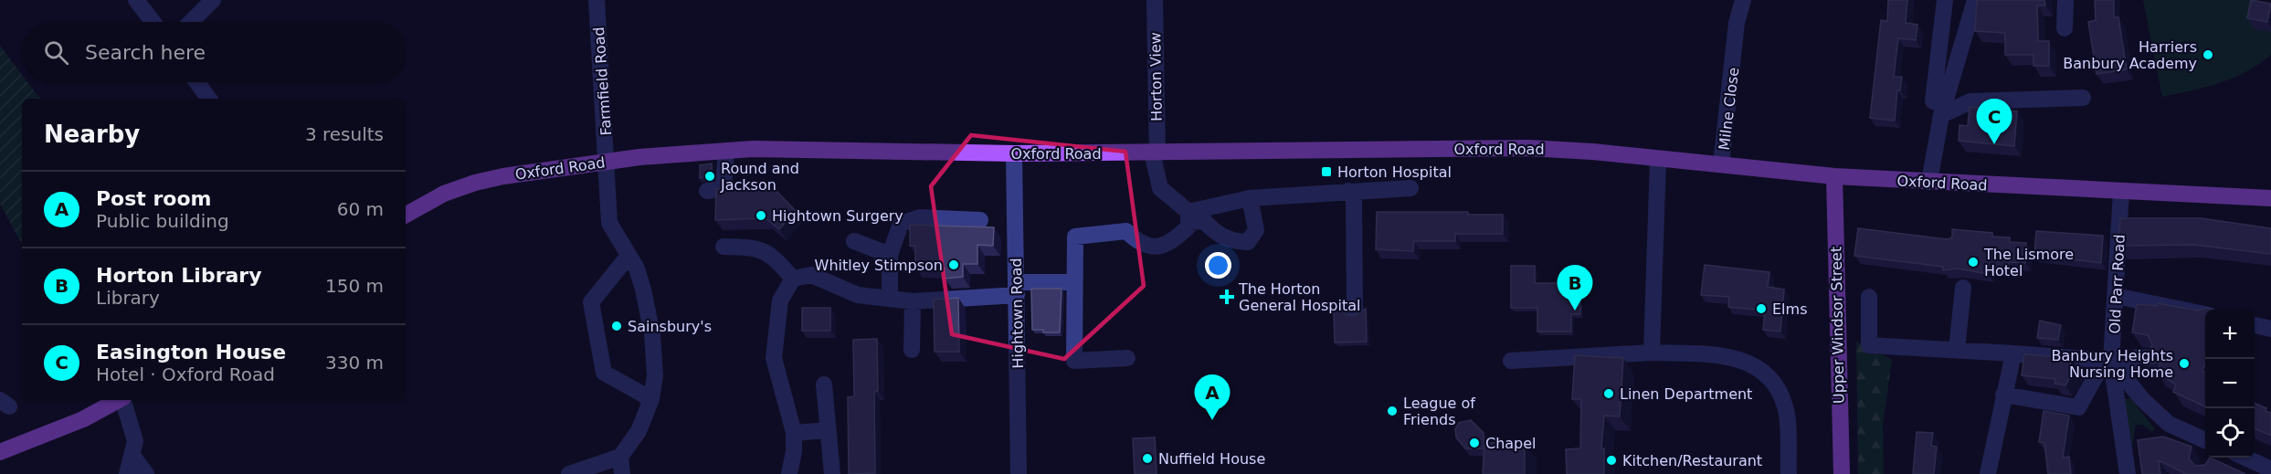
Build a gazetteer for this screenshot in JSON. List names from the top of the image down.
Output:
{
  "streets": {
    "main road": ["Oxford Road", "Upper Windsor Street"],
    "street": [
      "Horton View",
      "Farmfield Road",
      "Milne Close",
      "Old Parr Road",
      "Hightown Road"
    ]
  },
  "crossings": [
    ["Horton View", "Oxford Road"],
    ["Farmfield Road", "Oxford Road"],
    ["Milne Close", "Oxford Road"],
    ["Oxford Road", "Old Parr Road"],
    ["Oxford Road", "Hightown Road"],
    ["Oxford Road", "Upper Windsor Street"]
  ],
  "places": {
    "other": [
      "Harriers Banbury Academy",
      "Round and Jackson",
      "Hightown Surgery",
      "The Lismore Hotel",
      "Whitley Stimpson",
      "Elms",
      "Sainsbury's",
      "Banbury Heights Nursing Home",
      "Linen Department",
      "League of Friends",
      "Chapel",
      "Nuffield House",
      "Kitchen/Restaurant"
    ],
    "transit": ["Horton Hospital"],
    "health": ["The Horton General Hospital"]
  },
  "page": {
    "search": "Search here",
    "pins": ["C", "B", "A"],
    "heading": ["Nearby", "3 results"],
    "list": [
      {
        "mark": "A",
        "name": "Post room",
        "note": "Public building",
        "value": "60 m"
      },
      {
        "mark": "B",
        "name": "Horton Library",
        "note": "Library",
        "value": "150 m"
      },
      {
        "mark": "C",
        "name": "Easington House",
        "note": "Hotel · Oxford Road",
        "value": "330 m"
      }
    ],
    "map_buttons": ["+", "−"]
  }
}
